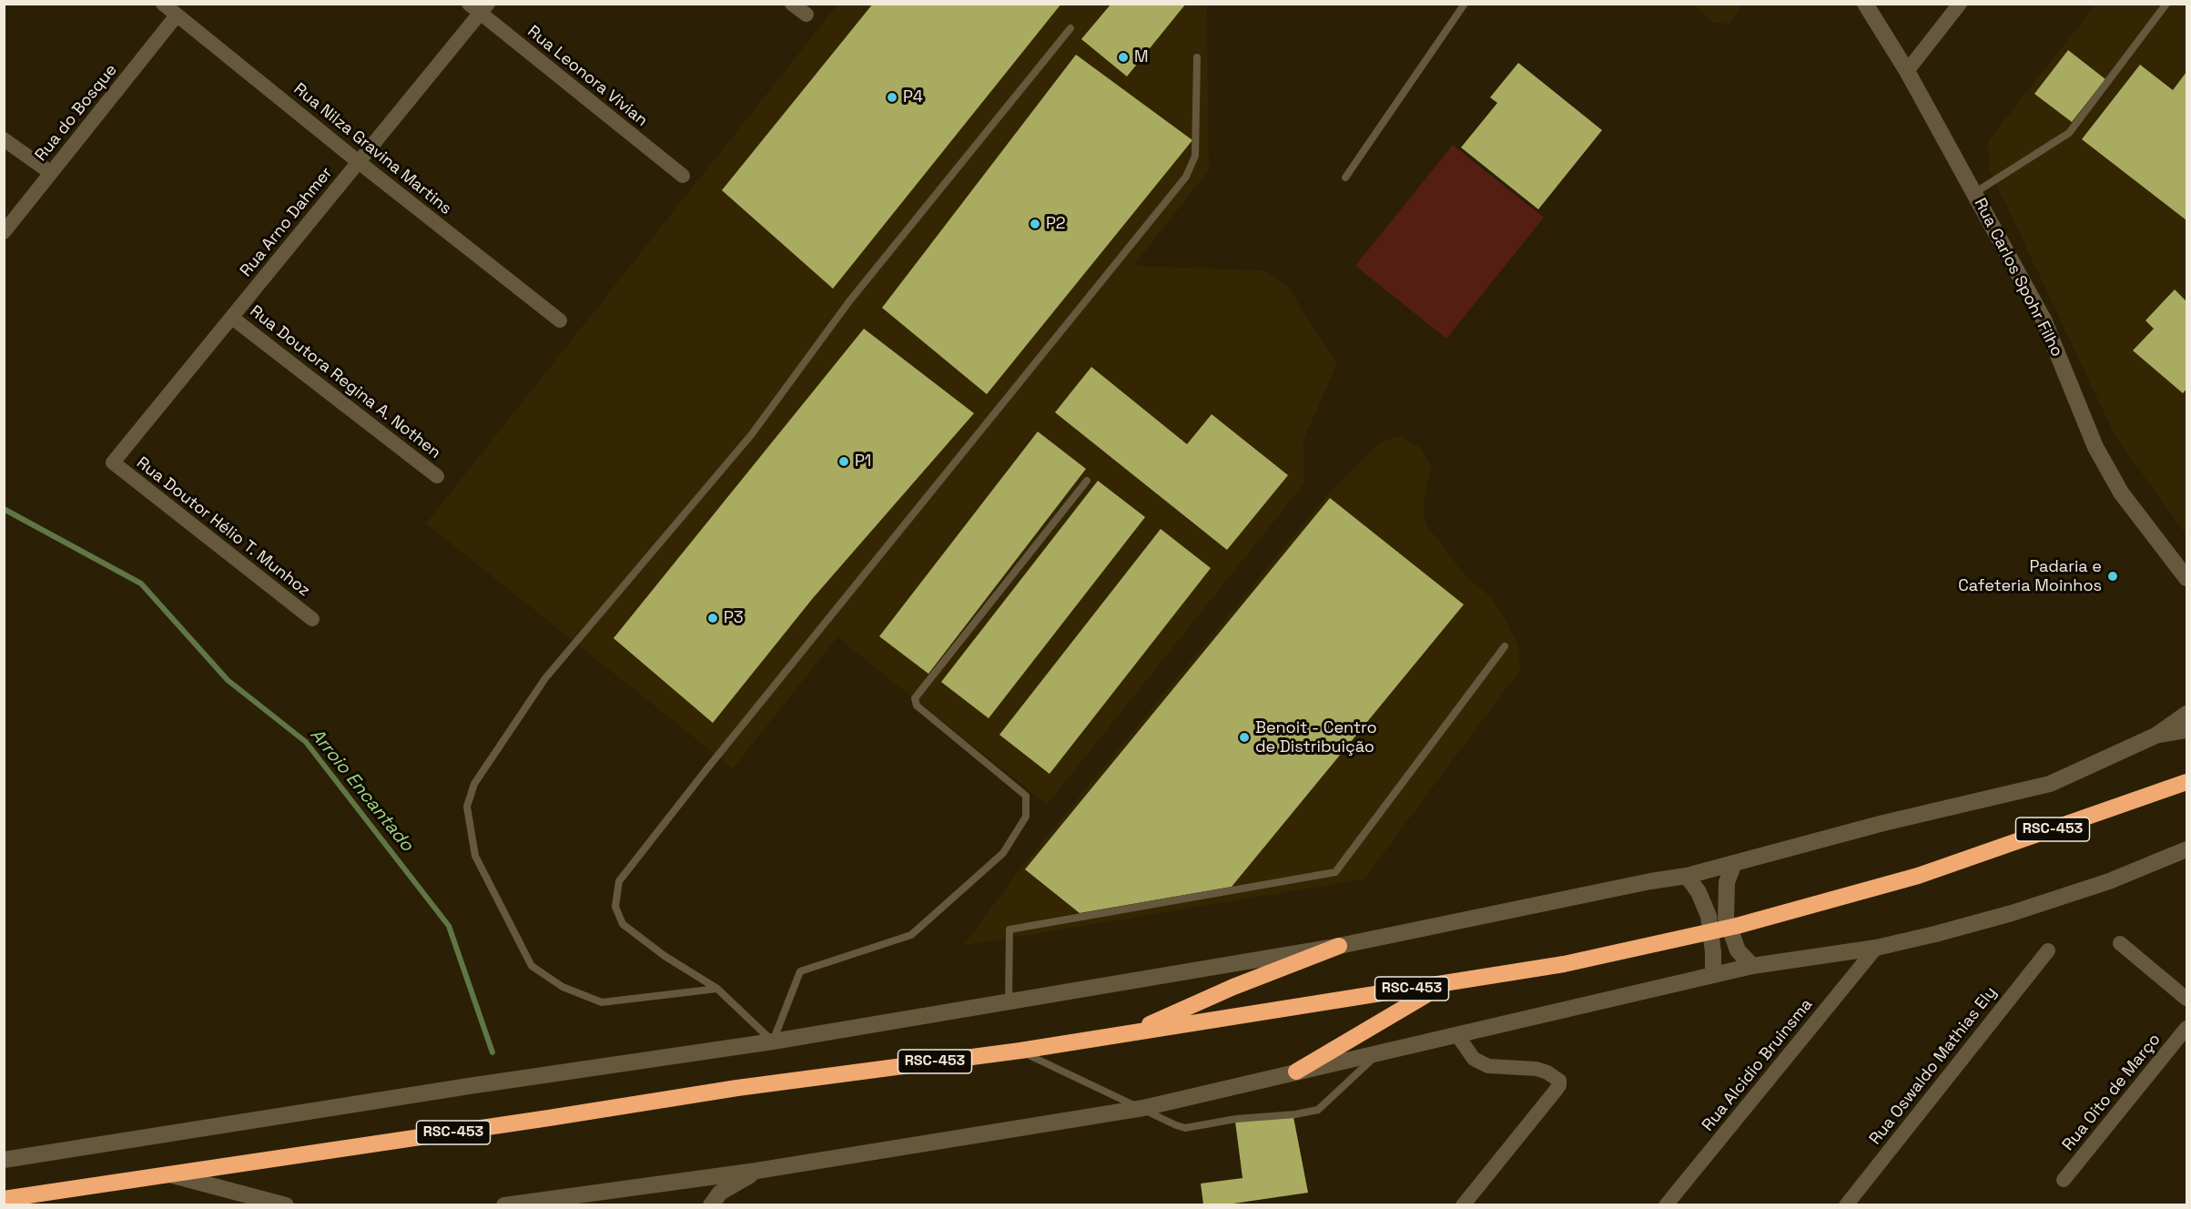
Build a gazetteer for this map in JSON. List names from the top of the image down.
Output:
{
  "streets": {
    "highway": ["RSC-453"],
    "main road": ["Rua Carlos Spohr Filho"],
    "street": [
      "Rua Leonora Vivian",
      "Rua do Bosque",
      "Rua Nilza Gravina Martins",
      "Rua Arno Dahmer",
      "Rua Doutora Regina A. Nothen",
      "Rua Doutor Hélio T. Munhoz",
      "Rua Alcidio Bruinsma",
      "Rua Oswaldo Mathias Ely",
      "Rua Oito de Março"
    ]
  },
  "crossings": [
    ["Rua Leonora Vivian", "Rua Arno Dahmer"],
    ["Rua do Bosque", "Rua Nilza Gravina Martins"],
    ["Rua Nilza Gravina Martins", "Rua Arno Dahmer"],
    ["Rua Arno Dahmer", "Rua Doutora Regina A. Nothen"],
    ["Rua Arno Dahmer", "Rua Doutor Hélio T. Munhoz"]
  ],
  "water": ["Arroio Encantado"],
  "places": [
    "M",
    "P4",
    "P2",
    "P1",
    "Padaria e Cafeteria Moinhos",
    "P3",
    "Benoit - Centro de Distribuição"
  ]
}
